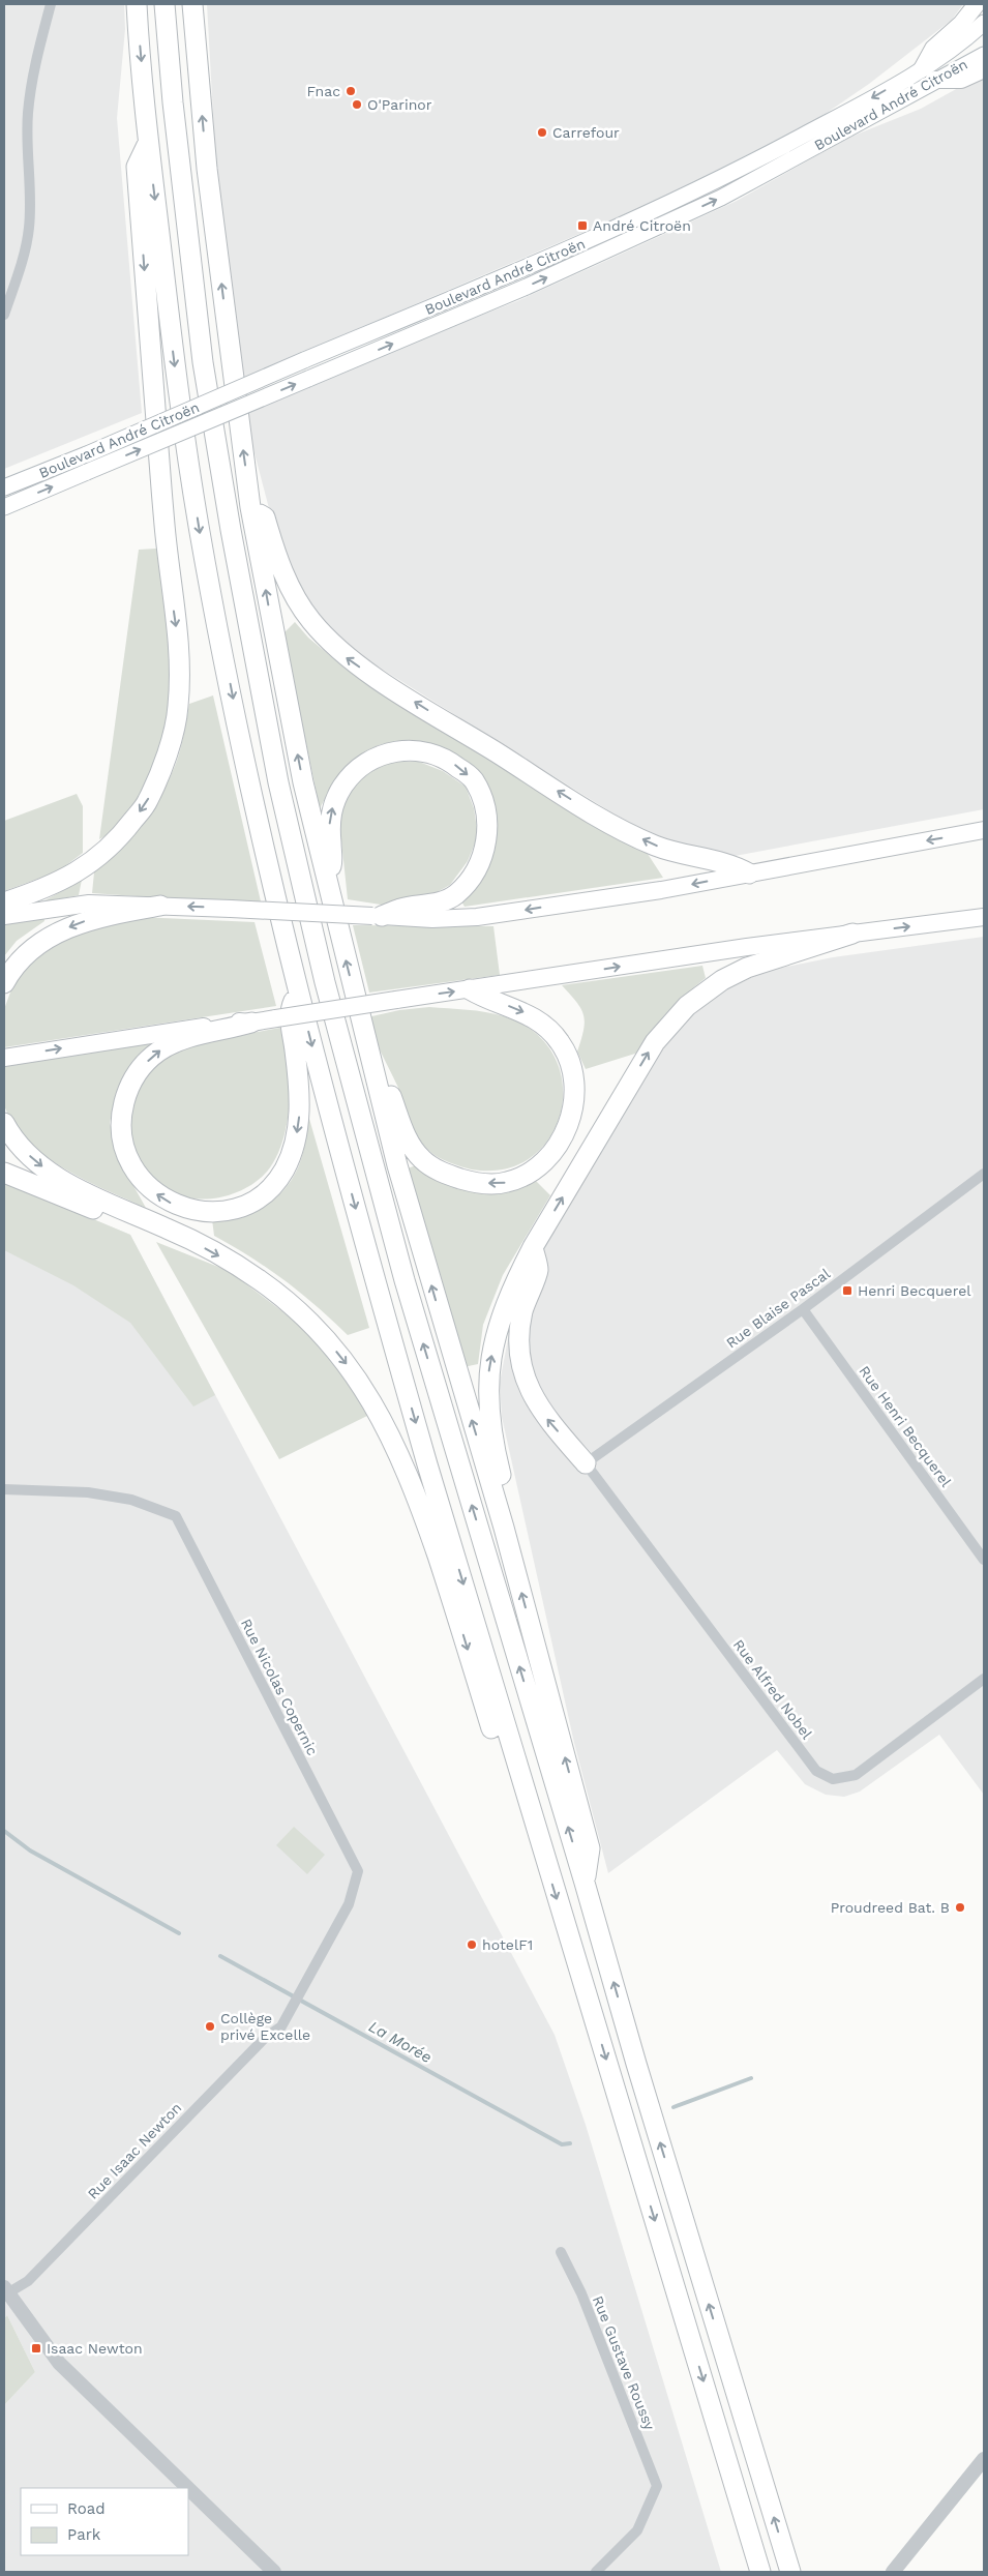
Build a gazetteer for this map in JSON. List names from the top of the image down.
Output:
{
  "streets": {
    "main road": ["Boulevard André Citroën"],
    "street": [
      "Rue Blaise Pascal",
      "Rue Henri Becquerel",
      "Rue Nicolas Copernic",
      "Rue Alfred Nobel",
      "Rue Isaac Newton",
      "Rue Gustave Roussy"
    ]
  },
  "crossings": [
    ["Rue Blaise Pascal", "Rue Henri Becquerel"],
    ["Rue Blaise Pascal", "Rue Alfred Nobel"],
    ["Rue Nicolas Copernic", "Rue Isaac Newton"]
  ],
  "water": ["La Morée"],
  "places": {
    "other": [
      "Fnac",
      "O'Parinor",
      "Carrefour",
      "Proudreed Bat. B",
      "hotelF1",
      "Collège privé Excelle"
    ],
    "transit": ["André Citroën", "Henri Becquerel", "Isaac Newton"]
  },
  "legend": ["Road", "Park"]
}
